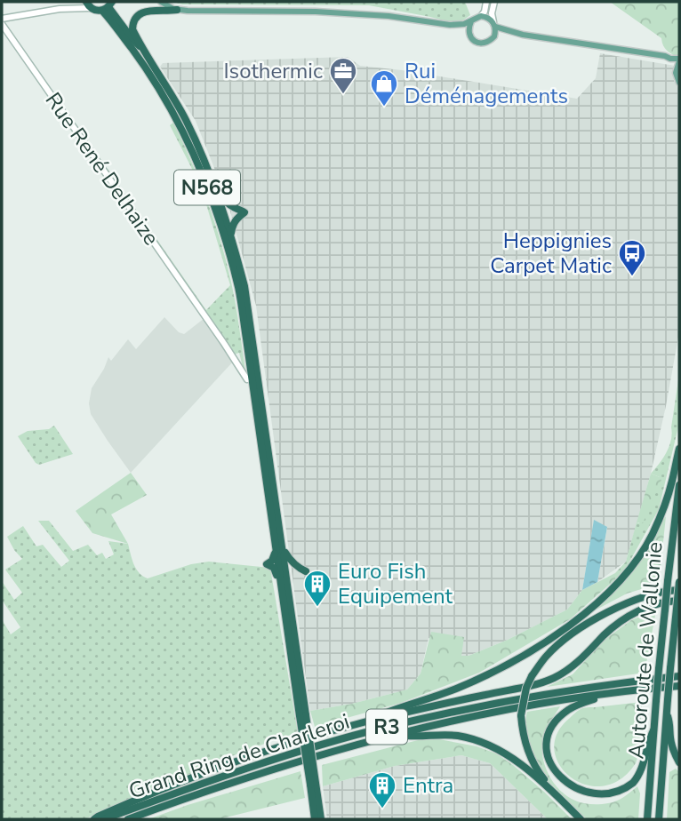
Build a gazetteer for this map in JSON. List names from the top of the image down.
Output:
{
  "streets": {
    "highway": [
      "N568",
      "Autoroute de Wallonie",
      "R3",
      "Grand Ring de Charleroi"
    ],
    "street": ["Rue René Delhaize"]
  },
  "places": {
    "office": ["Isothermic"],
    "shop": ["Rui Déménagements"],
    "bus stop": ["Heppignies Carpet Matic"],
    "building": ["Euro Fish Equipement", "Entra"]
  }
}
